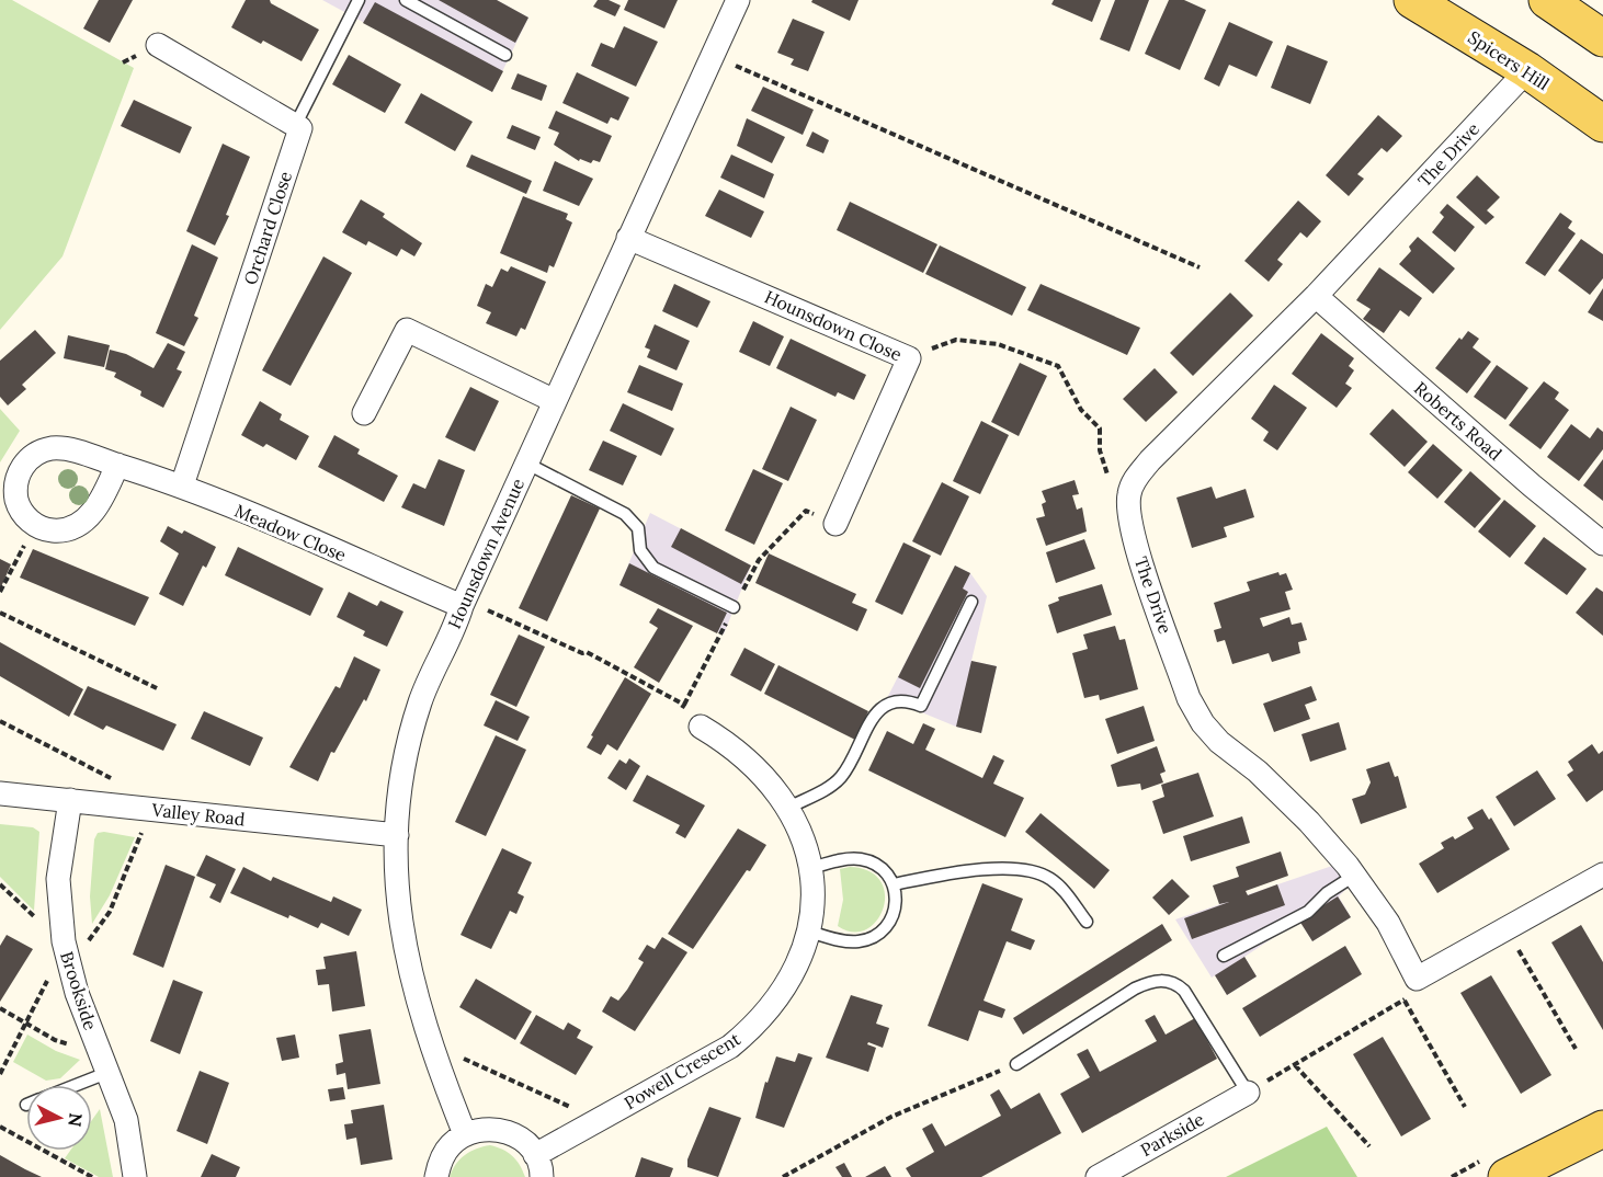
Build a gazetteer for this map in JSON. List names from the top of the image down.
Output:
{
  "streets": {
    "main road": ["Spicers Hill"],
    "street": [
      "The Drive",
      "Orchard Close",
      "Hounsdown Close",
      "Roberts Road",
      "Meadow Close",
      "Hounsdown Avenue",
      "Valley Road",
      "Brookside",
      "Powell Crescent",
      "Parkside"
    ]
  },
  "crossings": [
    ["Spicers Hill", "The Drive"],
    ["The Drive", "Roberts Road"],
    ["Orchard Close", "Meadow Close"],
    ["Hounsdown Close", "Hounsdown Avenue"],
    ["Meadow Close", "Hounsdown Avenue"],
    ["Hounsdown Avenue", "Valley Road"],
    ["Valley Road", "Brookside"]
  ],
  "north": "right"
}
